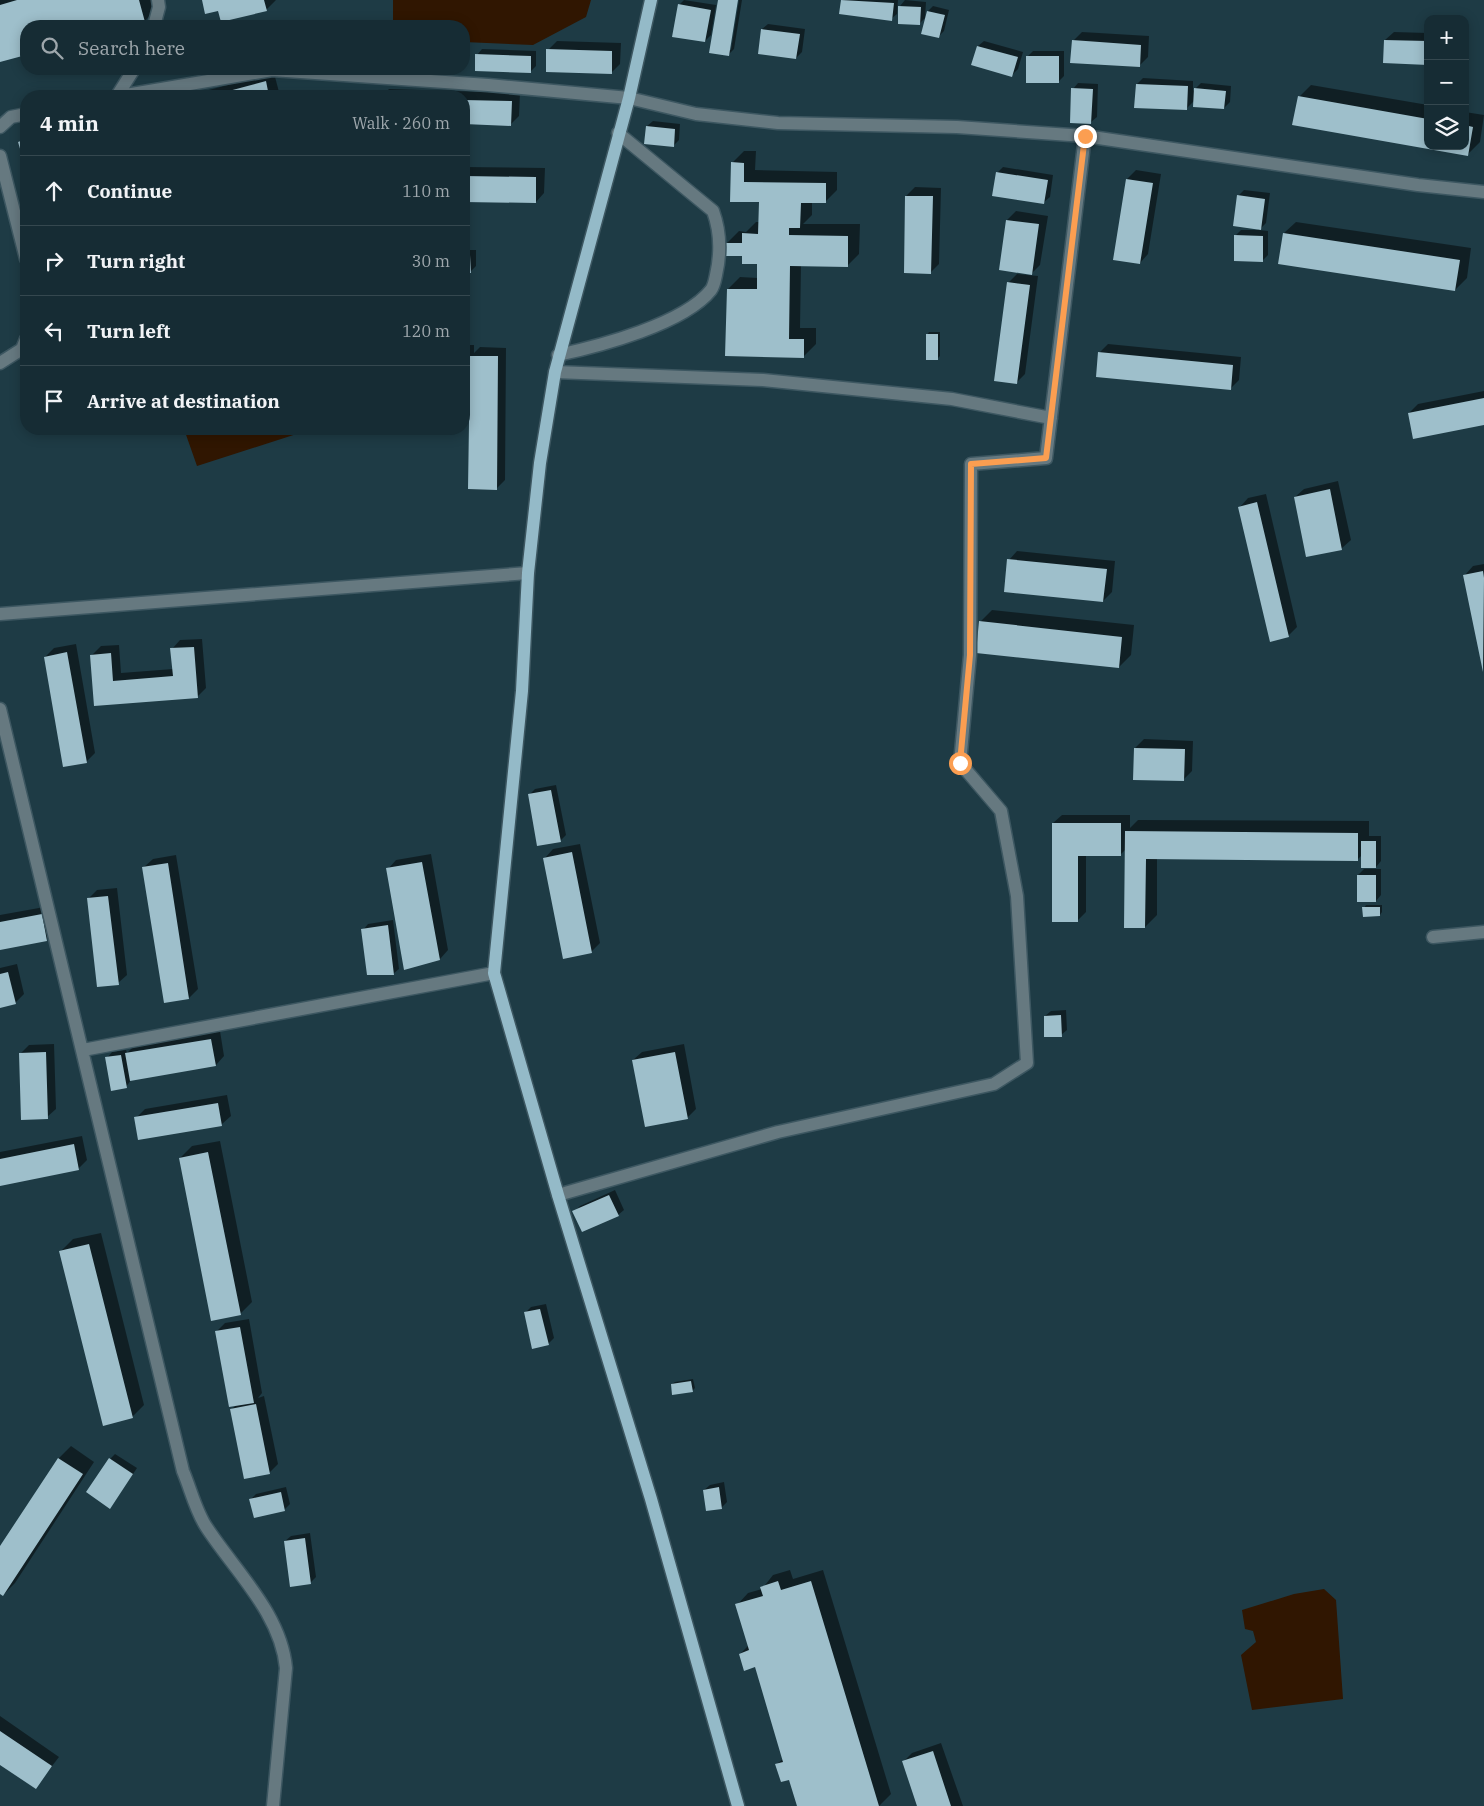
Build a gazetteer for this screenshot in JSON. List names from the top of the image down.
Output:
{
  "page": {
    "map_buttons": ["+", "−"],
    "search": "Search here",
    "heading": ["4 min", "Walk · 260 m"],
    "list": [
      ["Continue", "110 m"],
      ["Turn right", "30 m"],
      ["Turn left", "120 m"],
      "Arrive at destination"
    ]
  }
}
